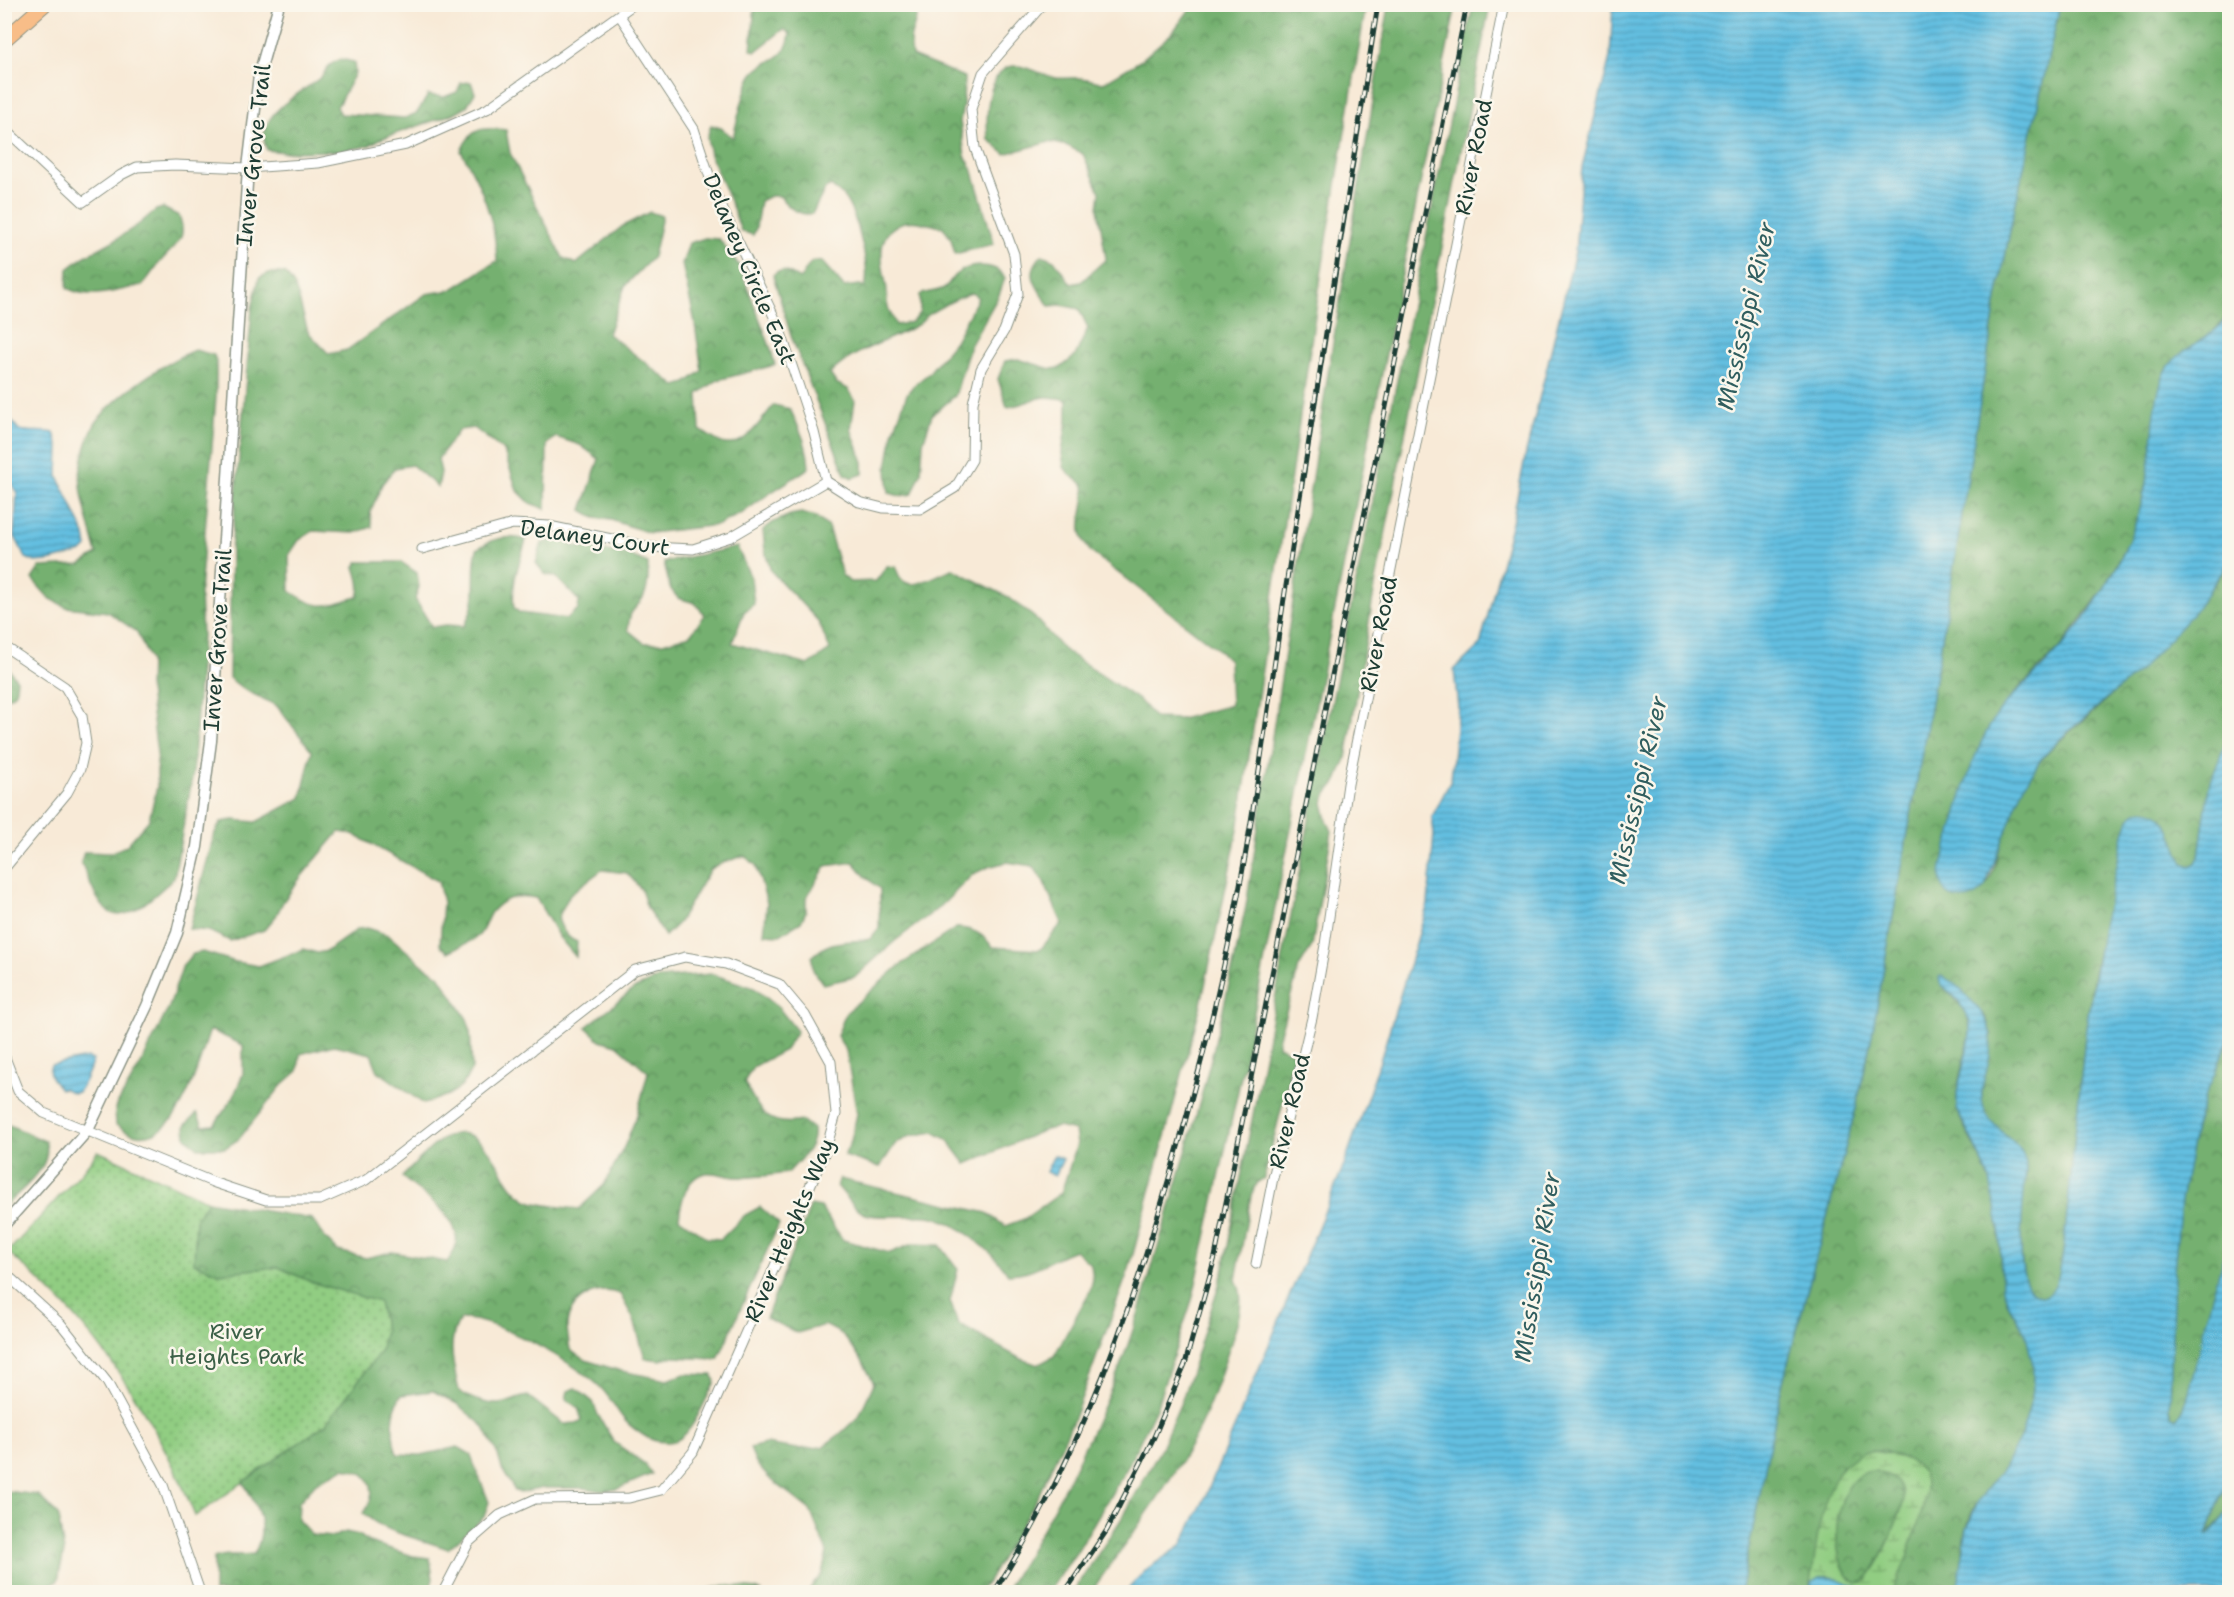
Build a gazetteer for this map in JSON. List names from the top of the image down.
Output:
{
  "streets": {
    "street": [
      "Inver Grove Trail",
      "River Road",
      "Delaney Circle East",
      "Delaney Court",
      "River Heights Way"
    ]
  },
  "crossings": [
    ["Inver Grove Trail", "River Heights Way"],
    ["Delaney Circle East", "Delaney Court"]
  ],
  "water": ["Mississippi River"],
  "parks": ["River Heights Park"]
}
